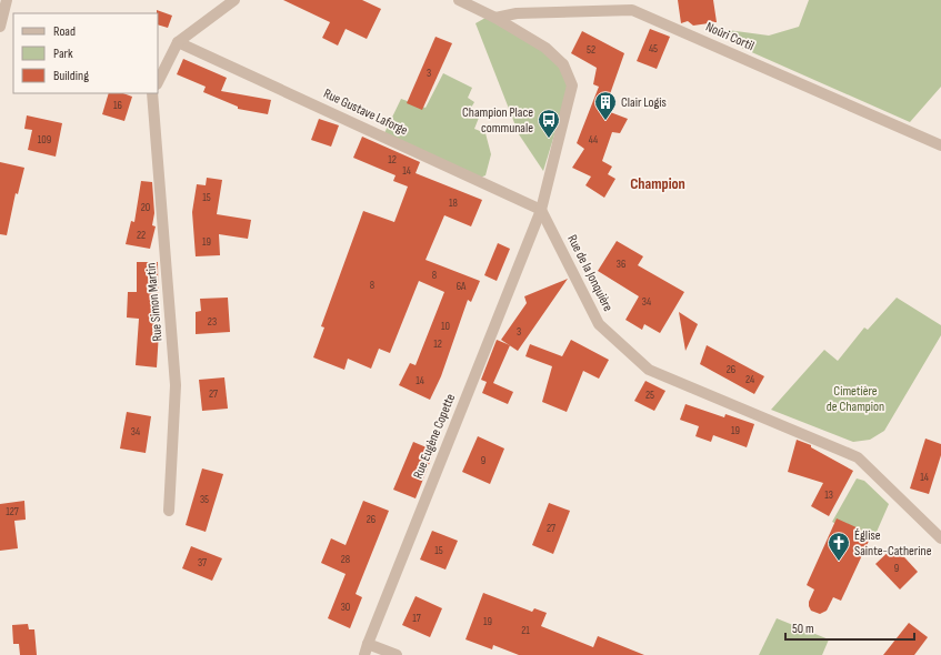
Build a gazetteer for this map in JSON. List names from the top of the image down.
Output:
{
  "streets": {
    "street": [
      "Noûri Cortil",
      "Rue Gustave Laforge",
      "Rue de la Jonquière",
      "Rue Simon Martin",
      "Rue Eugène Copette"
    ]
  },
  "crossings": [
    ["Rue Gustave Laforge", "Rue de la Jonquière"],
    ["Rue Gustave Laforge", "Rue Eugène Copette"],
    ["Rue de la Jonquière", "Rue Eugène Copette"]
  ],
  "districts": ["Champion"],
  "parks": ["Cimetière de Champion"],
  "places": {
    "building": ["Clair Logis"],
    "bus stop": ["Champion Place communale"],
    "church": ["Église Sainte-Catherine"]
  },
  "house_numbers": [
    "45",
    "52",
    "3",
    "16",
    "109",
    "44",
    "12",
    "14",
    "15",
    "18",
    "20",
    "22",
    "19",
    "36",
    "8",
    "8",
    "6A",
    "34",
    "23",
    "10",
    "3",
    "12",
    "26",
    "24",
    "14",
    "27",
    "25",
    "19",
    "34",
    "9",
    "14",
    "13",
    "35",
    "127",
    "26",
    "27",
    "15",
    "28",
    "37",
    "9",
    "30",
    "17",
    "19",
    "21"
  ],
  "legend": ["Road", "Park", "Building"],
  "scale_bar": "50 m"
}
